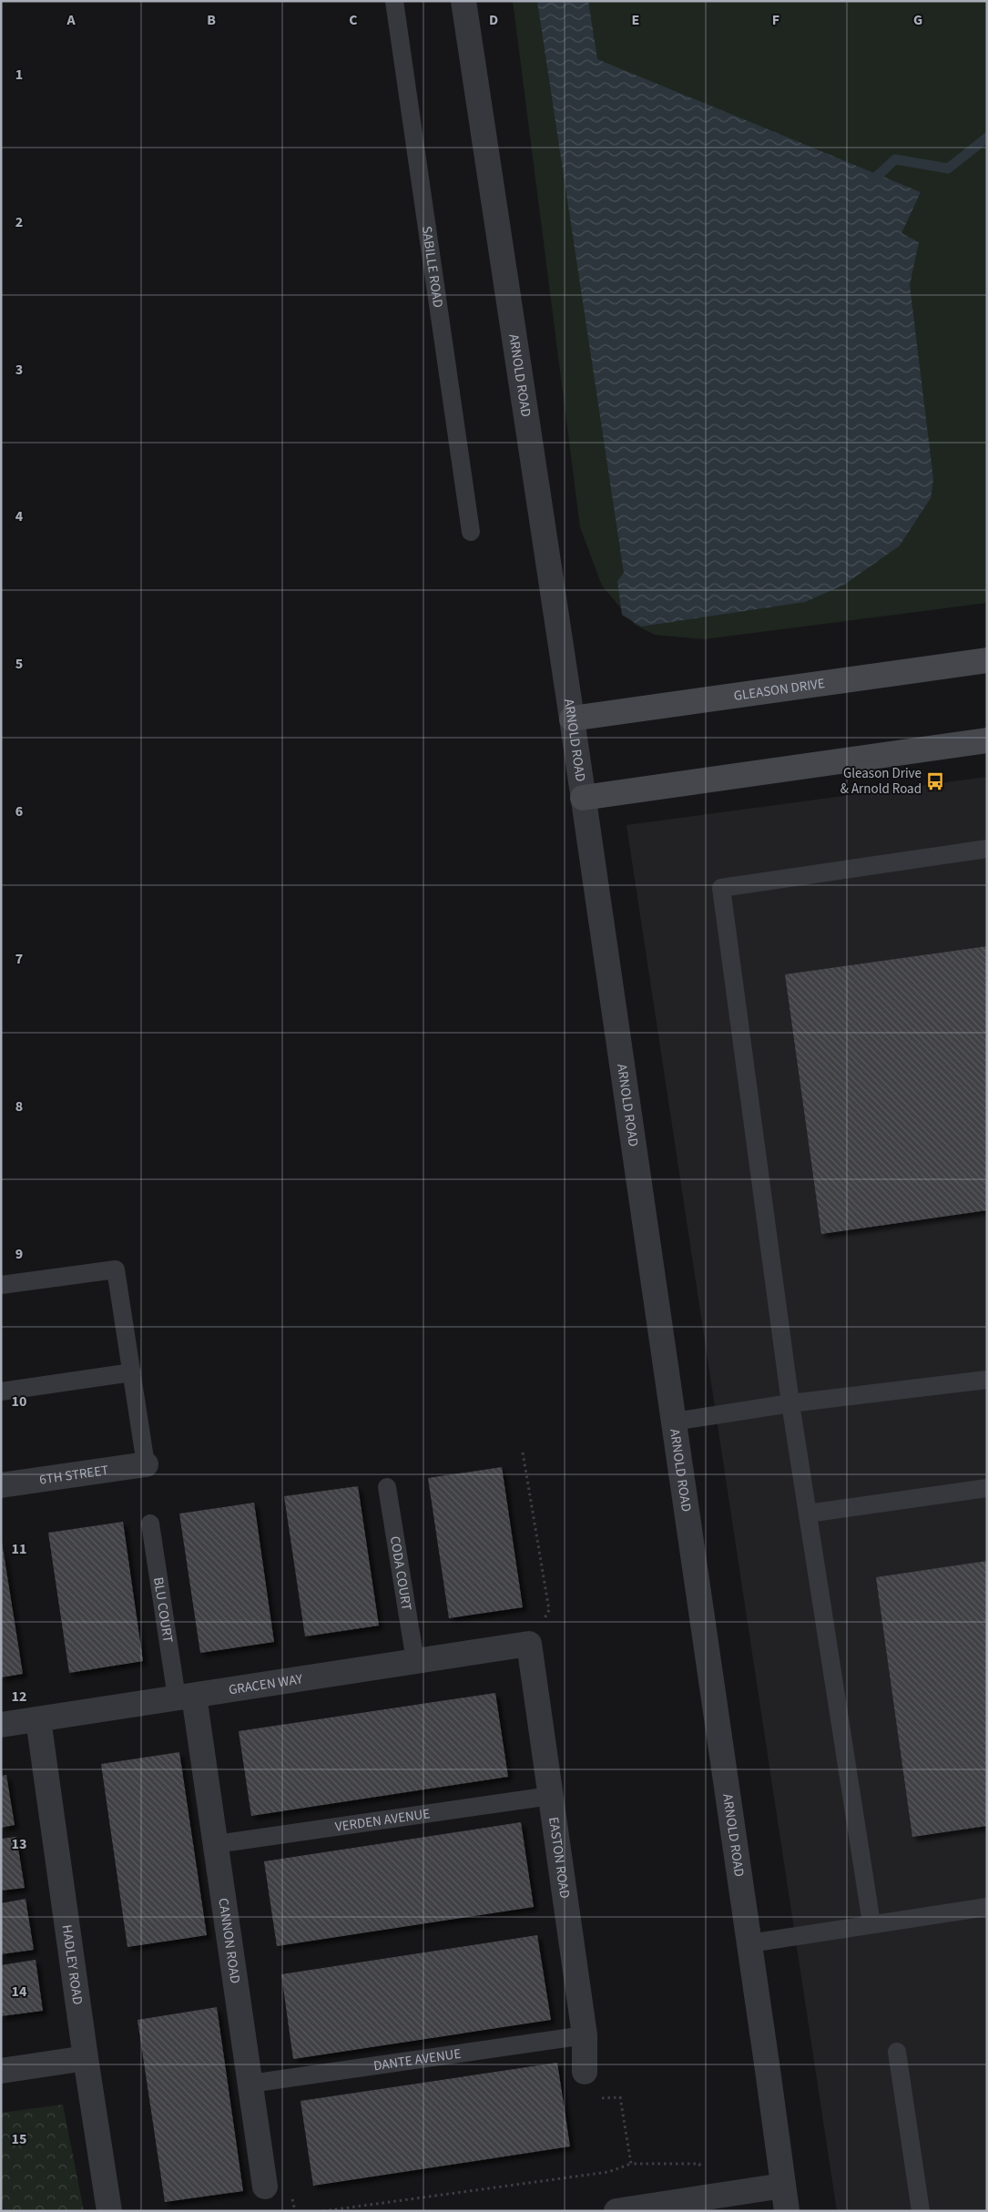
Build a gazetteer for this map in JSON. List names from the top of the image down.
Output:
{
  "streets": {
    "main road": ["GLEASON DRIVE"],
    "street": [
      "ARNOLD ROAD",
      "6TH STREET",
      "GRACEN WAY",
      "EASTON ROAD",
      "CANNON ROAD",
      "HADLEY ROAD"
    ],
    "lane": [
      "SABILLE ROAD",
      "CODA COURT",
      "BLU COURT",
      "VERDEN AVENUE",
      "DANTE AVENUE"
    ]
  },
  "crossings": [
    ["ARNOLD ROAD", "GLEASON DRIVE"],
    ["CODA COURT", "GRACEN WAY"],
    ["BLU COURT", "GRACEN WAY"],
    ["BLU COURT", "CANNON ROAD"],
    ["GRACEN WAY", "EASTON ROAD"],
    ["GRACEN WAY", "CANNON ROAD"],
    ["GRACEN WAY", "HADLEY ROAD"],
    ["VERDEN AVENUE", "EASTON ROAD"],
    ["VERDEN AVENUE", "CANNON ROAD"],
    ["EASTON ROAD", "DANTE AVENUE"],
    ["CANNON ROAD", "DANTE AVENUE"]
  ],
  "places": {
    "bus stop": ["Gleason Drive & Arnold Road"]
  },
  "grid": {
    "columns": [
      "A",
      "B",
      "C",
      "D",
      "E",
      "F",
      "G"
    ],
    "rows": [
      "1",
      "2",
      "3",
      "4",
      "5",
      "6",
      "7",
      "8",
      "9",
      "10",
      "11",
      "12",
      "13",
      "14",
      "15"
    ]
  }
}
